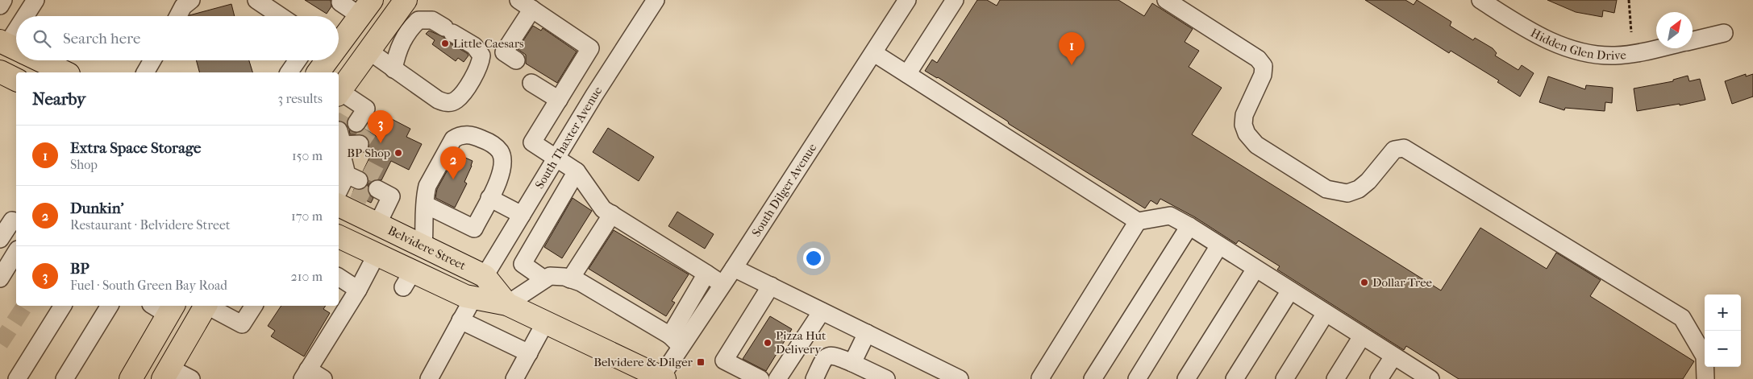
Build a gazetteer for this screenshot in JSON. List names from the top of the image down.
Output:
{
  "streets": {
    "main road": ["Belvidere Street"],
    "street": ["Hidden Glen Drive", "South Thaxter Avenue", "South Dilger Avenue"]
  },
  "crossings": [
    ["South Thaxter Avenue", "Belvidere Street"],
    ["South Dilger Avenue", "Belvidere Street"]
  ],
  "places": {
    "other": [
      "Little Caesars",
      "BP Shop",
      "Dollar Tree",
      "Pizza Hut Delivery"
    ],
    "transit": ["Belvidere & Dilger"]
  },
  "north": "top right",
  "page": {
    "search": "Search here",
    "pins": ["1", "3", "2"],
    "heading": ["Nearby", "3 results"],
    "list": [
      {
        "mark": "1",
        "name": "Extra Space Storage",
        "note": "Shop",
        "value": "150 m"
      },
      {
        "mark": "2",
        "name": "Dunkin'",
        "note": "Restaurant · Belvidere Street",
        "value": "170 m"
      },
      {
        "mark": "3",
        "name": "BP",
        "note": "Fuel · South Green Bay Road",
        "value": "210 m"
      }
    ],
    "map_buttons": ["+", "−"]
  }
}
